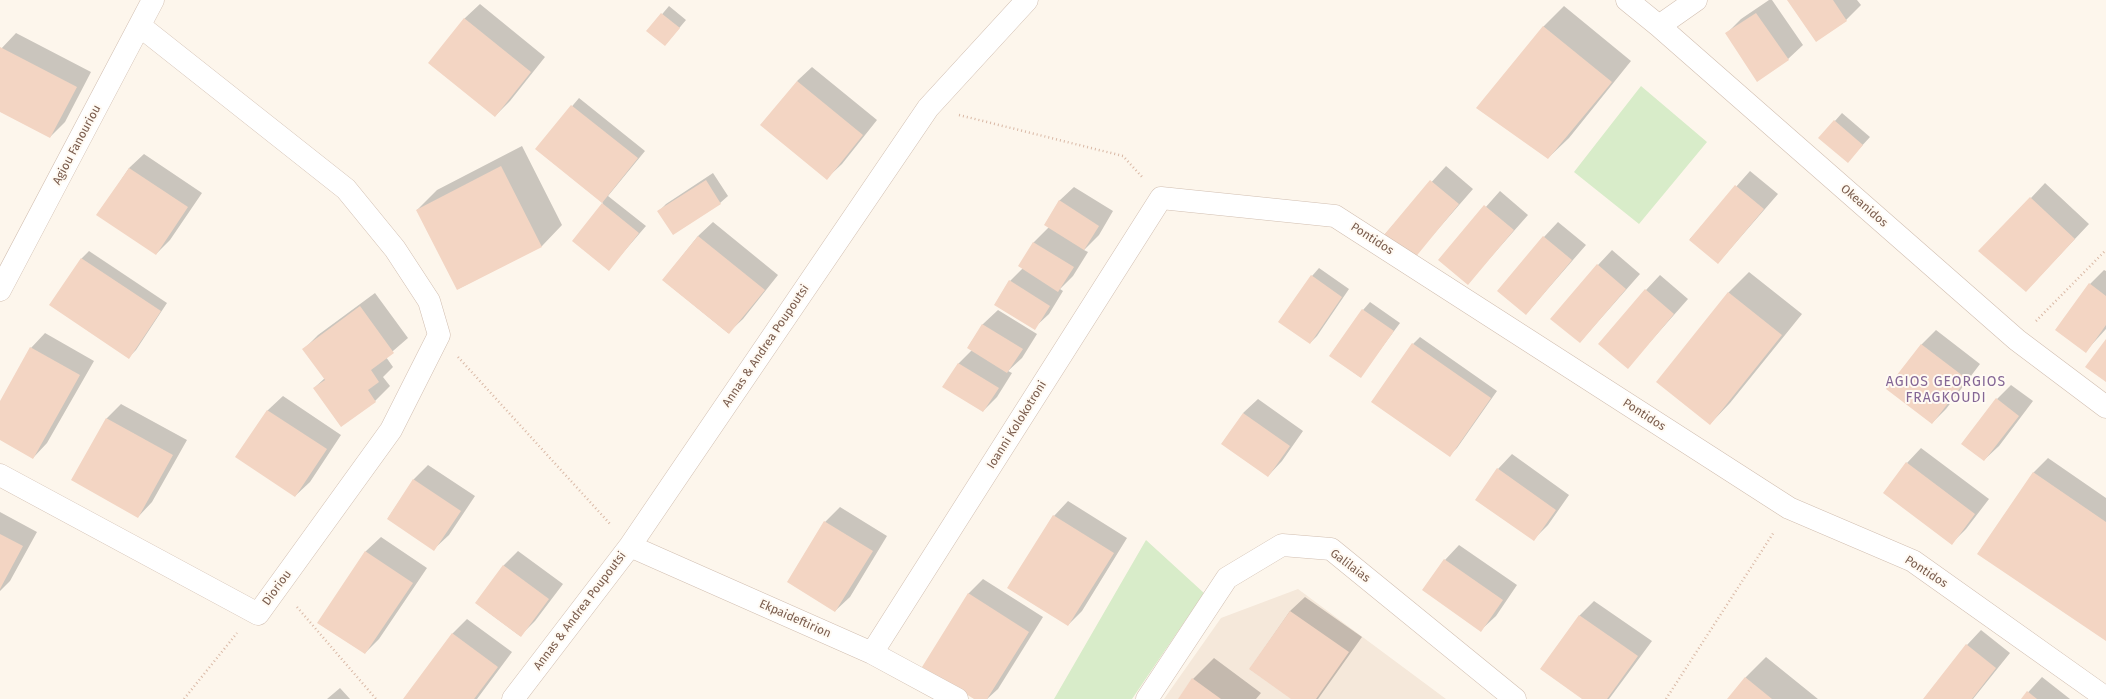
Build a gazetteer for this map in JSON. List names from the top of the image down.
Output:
{
  "streets": {
    "street": [
      "Agiou Fanouriou",
      "Okeanidos",
      "Pontidos",
      "Annas & Andrea Poupoutsi",
      "Ioanni Kolokotroni",
      "Galilaias",
      "Dioriou",
      "Ekpaideftirion"
    ]
  },
  "crossings": [
    ["Pontidos", "Ioanni Kolokotroni"],
    ["Annas & Andrea Poupoutsi", "Ekpaideftirion"],
    ["Ioanni Kolokotroni", "Ekpaideftirion"]
  ],
  "districts": ["AGIOS GEORGIOS FRAGKOUDI"]
}
